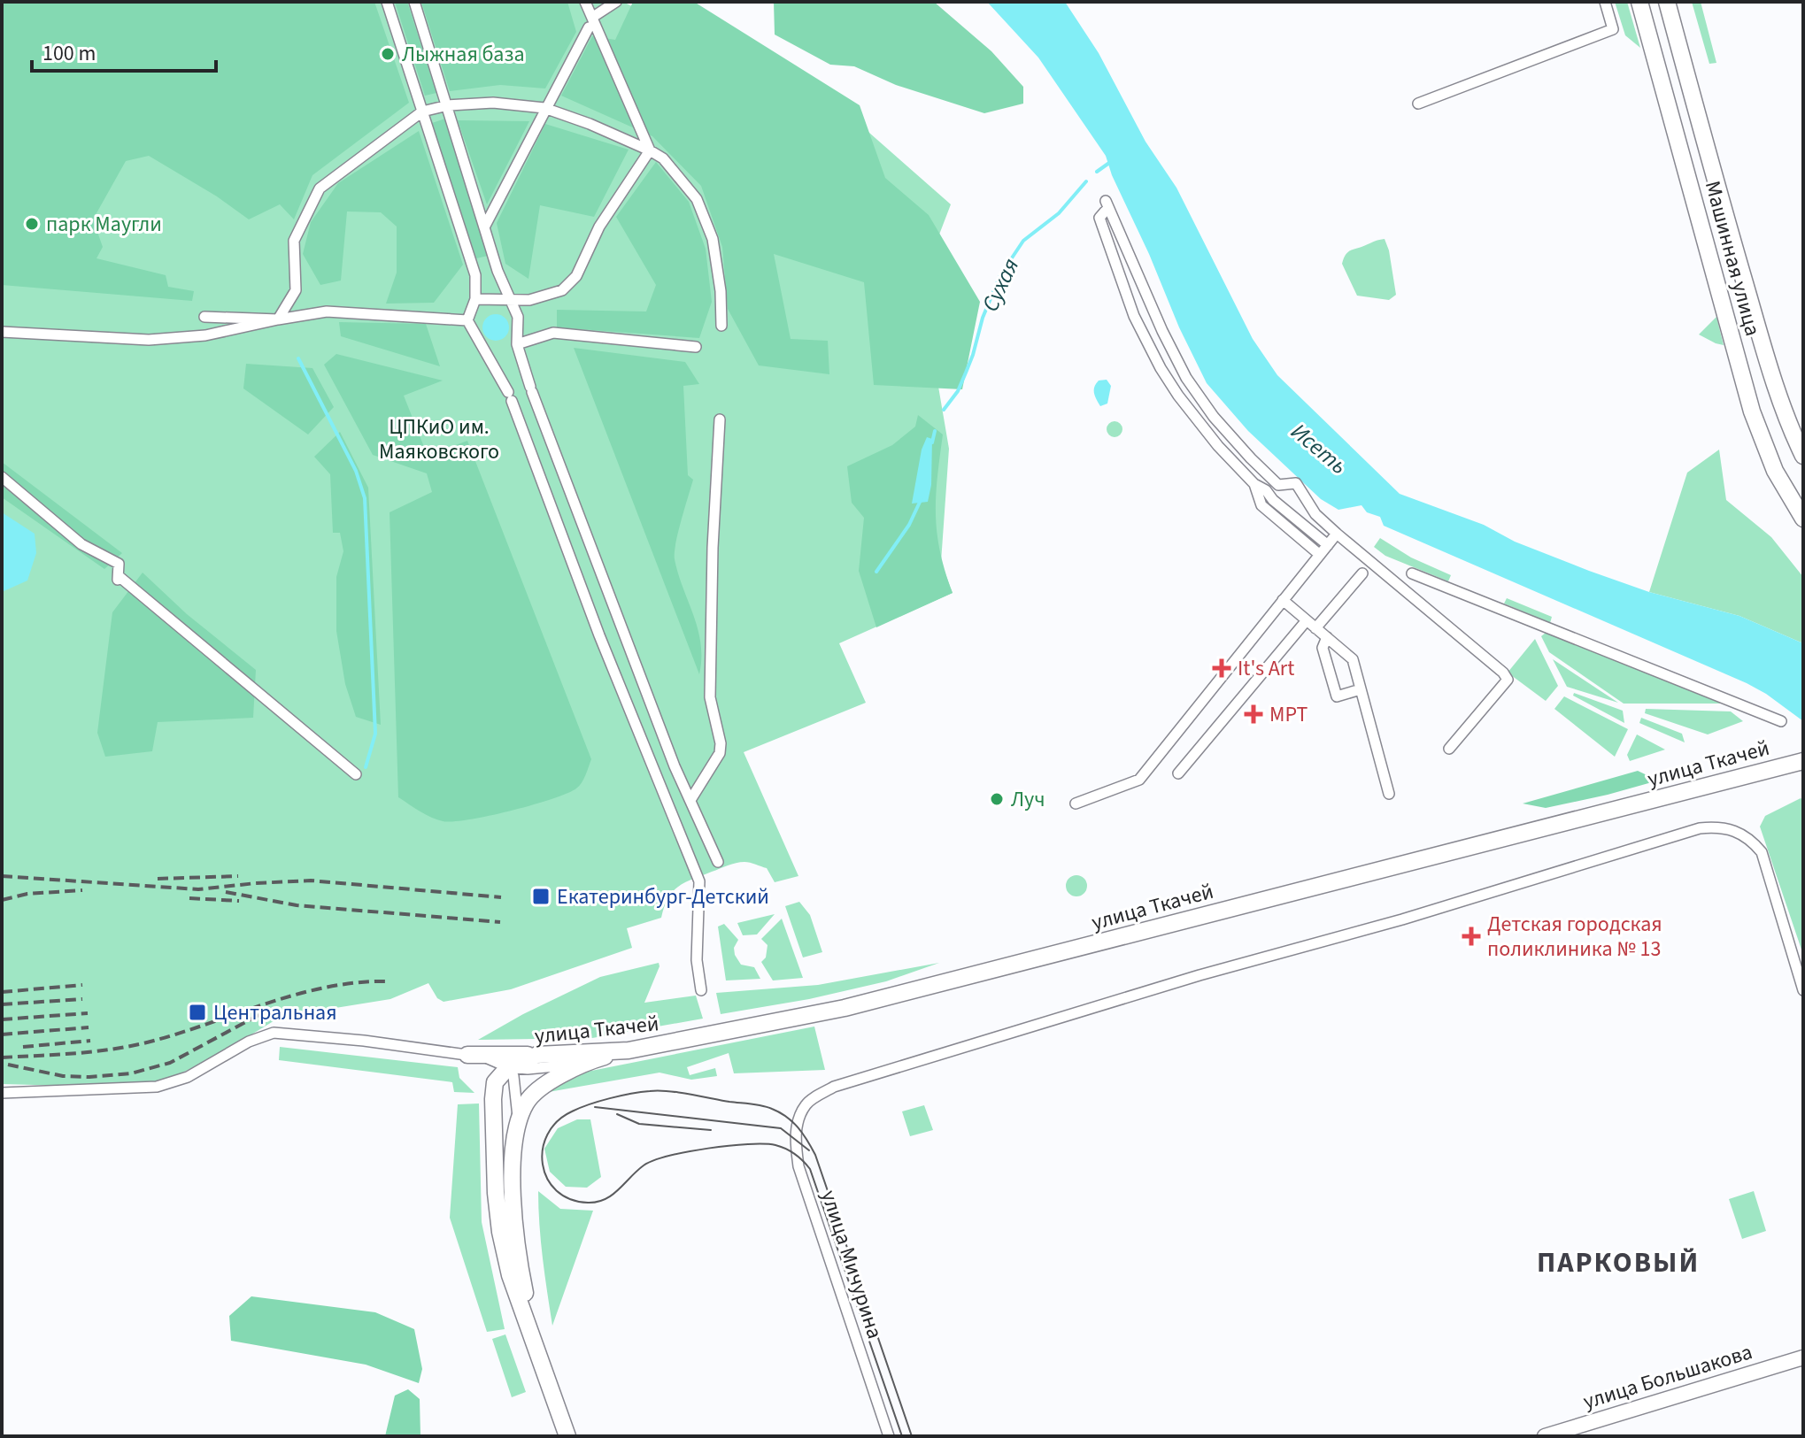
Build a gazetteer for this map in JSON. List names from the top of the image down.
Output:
{
  "streets": {
    "main road": ["Машинная улица", "улица Ткачей"],
    "street": ["улица Мичурина", "улица Большакова"]
  },
  "districts": ["ПАРКОВЫЙ"],
  "water": ["Сухая", "Исеть"],
  "parks": ["ЦПКиО им. Маяковского"],
  "places": {
    "other": ["Лыжная база", "парк Маугли", "Луч"],
    "health": ["It's Art", "МРТ", "Детская городская поликлиника № 13"],
    "transit": ["Екатеринбург-Детский", "Центральная"]
  },
  "scale_bar": "100 m"
}
